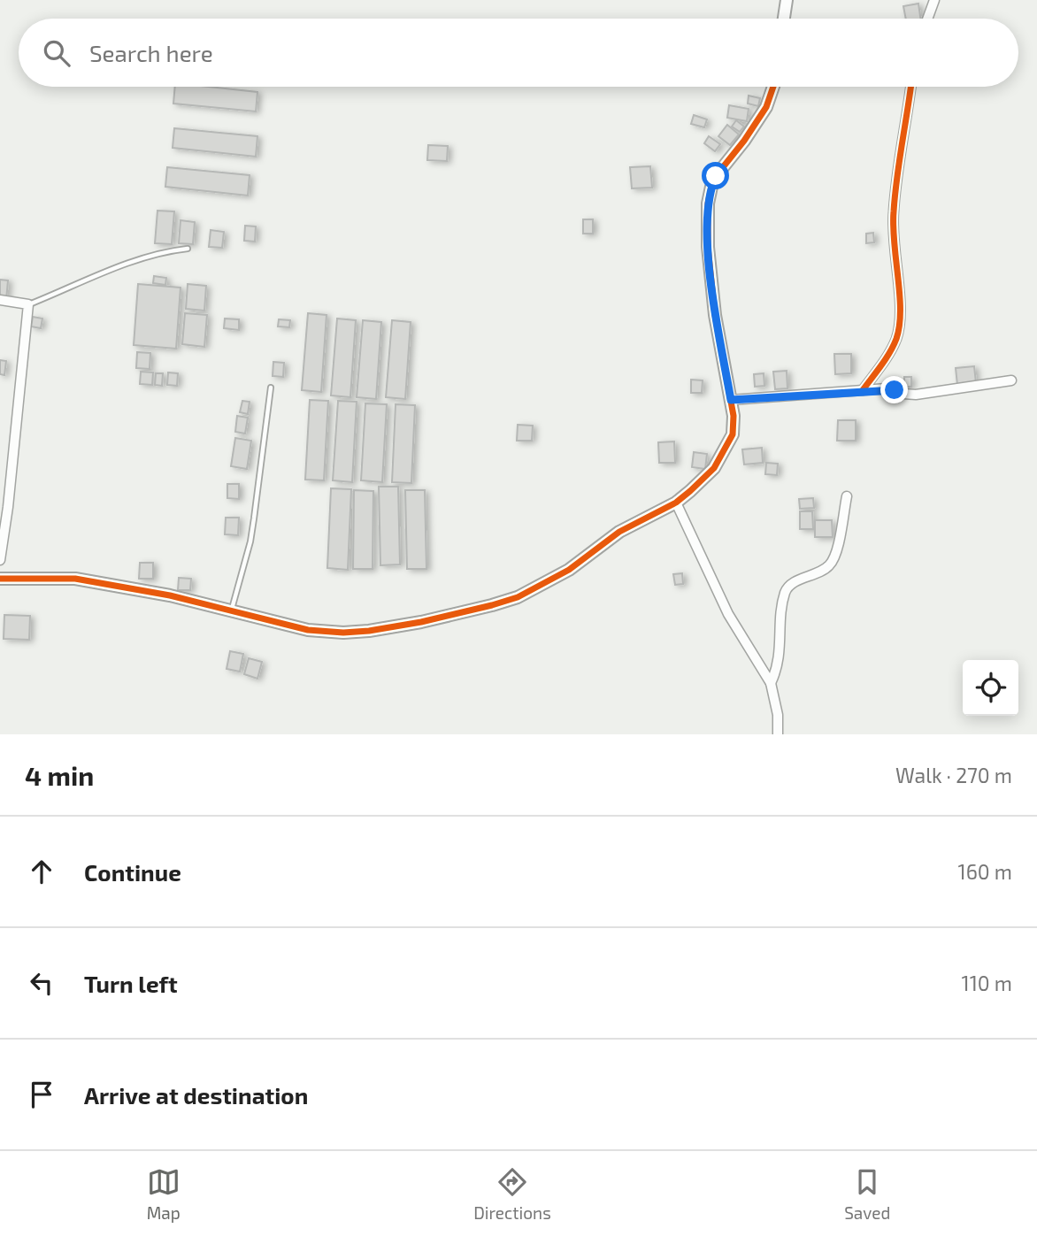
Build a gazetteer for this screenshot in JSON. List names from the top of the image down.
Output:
{
  "page": {
    "search": "Search here",
    "heading": ["4 min", "Walk · 270 m"],
    "list": [
      ["Continue", "160 m"],
      ["Turn left", "110 m"],
      "Arrive at destination"
    ],
    "nav": ["Map", "Directions", "Saved"]
  }
}
